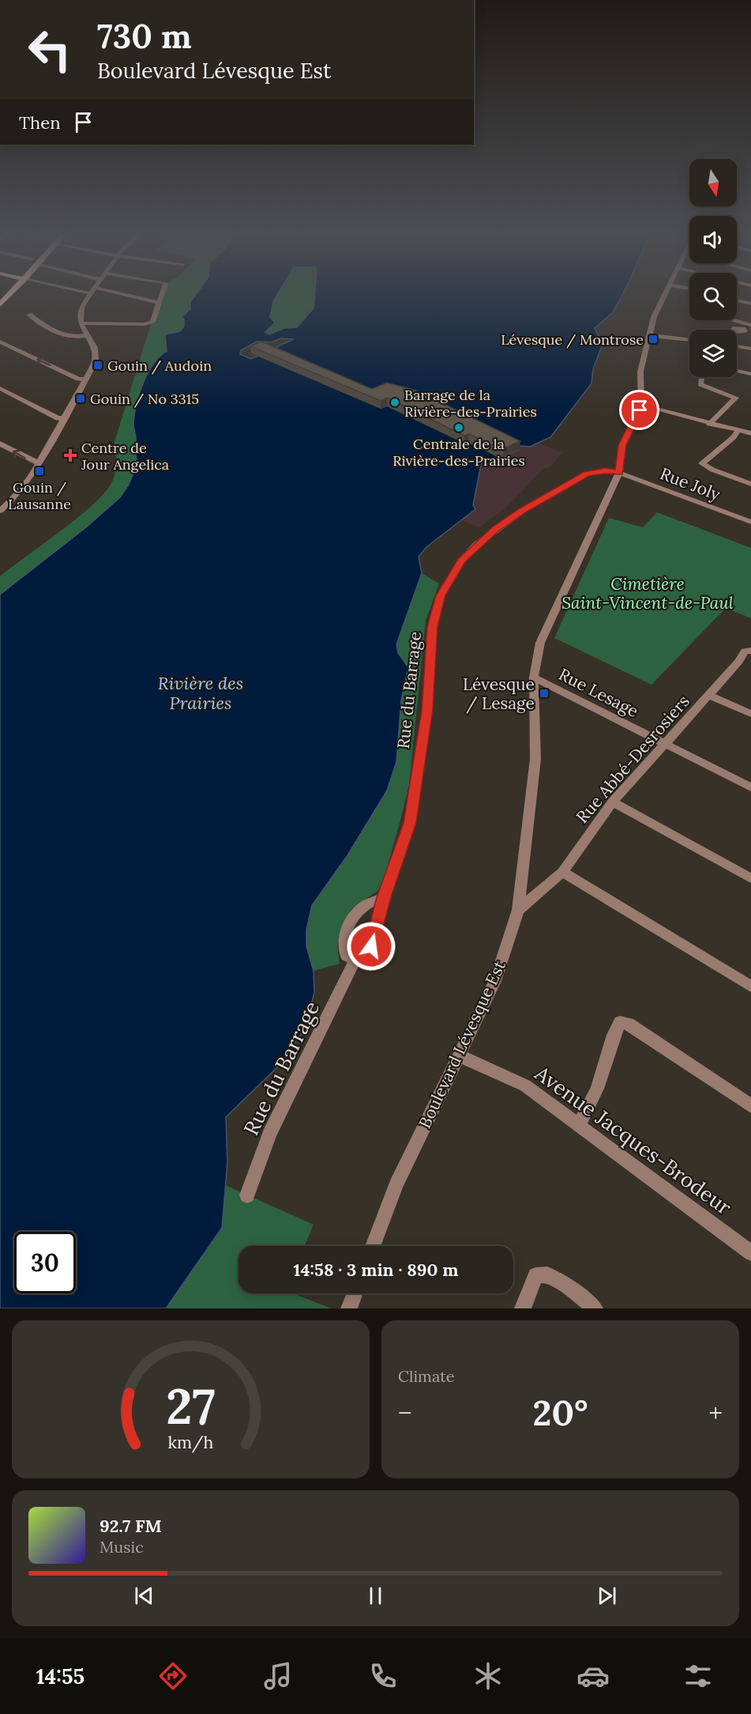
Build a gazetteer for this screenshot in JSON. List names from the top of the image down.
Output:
{
  "streets": {
    "street": [
      "Rue Joly",
      "Rue du Barrage",
      "Rue Lesage",
      "Rue Abbé-Desrosiers",
      "Boulevard Lévesque Est",
      "Avenue Jacques-Brodeur"
    ]
  },
  "crossings": [
    ["Rue Joly", "Rue du Barrage"],
    ["Rue Joly", "Boulevard Lévesque Est"],
    ["Rue du Barrage", "Boulevard Lévesque Est"],
    ["Rue Lesage", "Rue Abbé-Desrosiers"],
    ["Rue Lesage", "Boulevard Lévesque Est"],
    ["Rue Abbé-Desrosiers", "Boulevard Lévesque Est"],
    ["Boulevard Lévesque Est", "Avenue Jacques-Brodeur"]
  ],
  "water": ["Rivière des Prairies"],
  "parks": ["Cimetière Saint-Vincent-de-Paul"],
  "places": {
    "transit": [
      "Lévesque / Montrose",
      "Gouin / Audoin",
      "Gouin / No 3315",
      "Gouin / Lausanne",
      "Lévesque / Lesage"
    ],
    "other": ["Barrage de la Rivière-des-Prairies", "Centrale de la Rivière-des-Prairies"],
    "health": ["Centre de Jour Angelica"]
  },
  "north": "bottom",
  "page": {
    "turn": ["730 m", "Boulevard Lévesque Est"],
    "then": "Then",
    "limit": "30",
    "trip": "14:58 · 3 min · 890 m",
    "tile": "Climate",
    "heat": ["−", "20°", "+"],
    "song": ["92.7 FM", "Music"],
    "tabs": "14:55",
    "gauge": ["27", "km/h"]
  }
}
